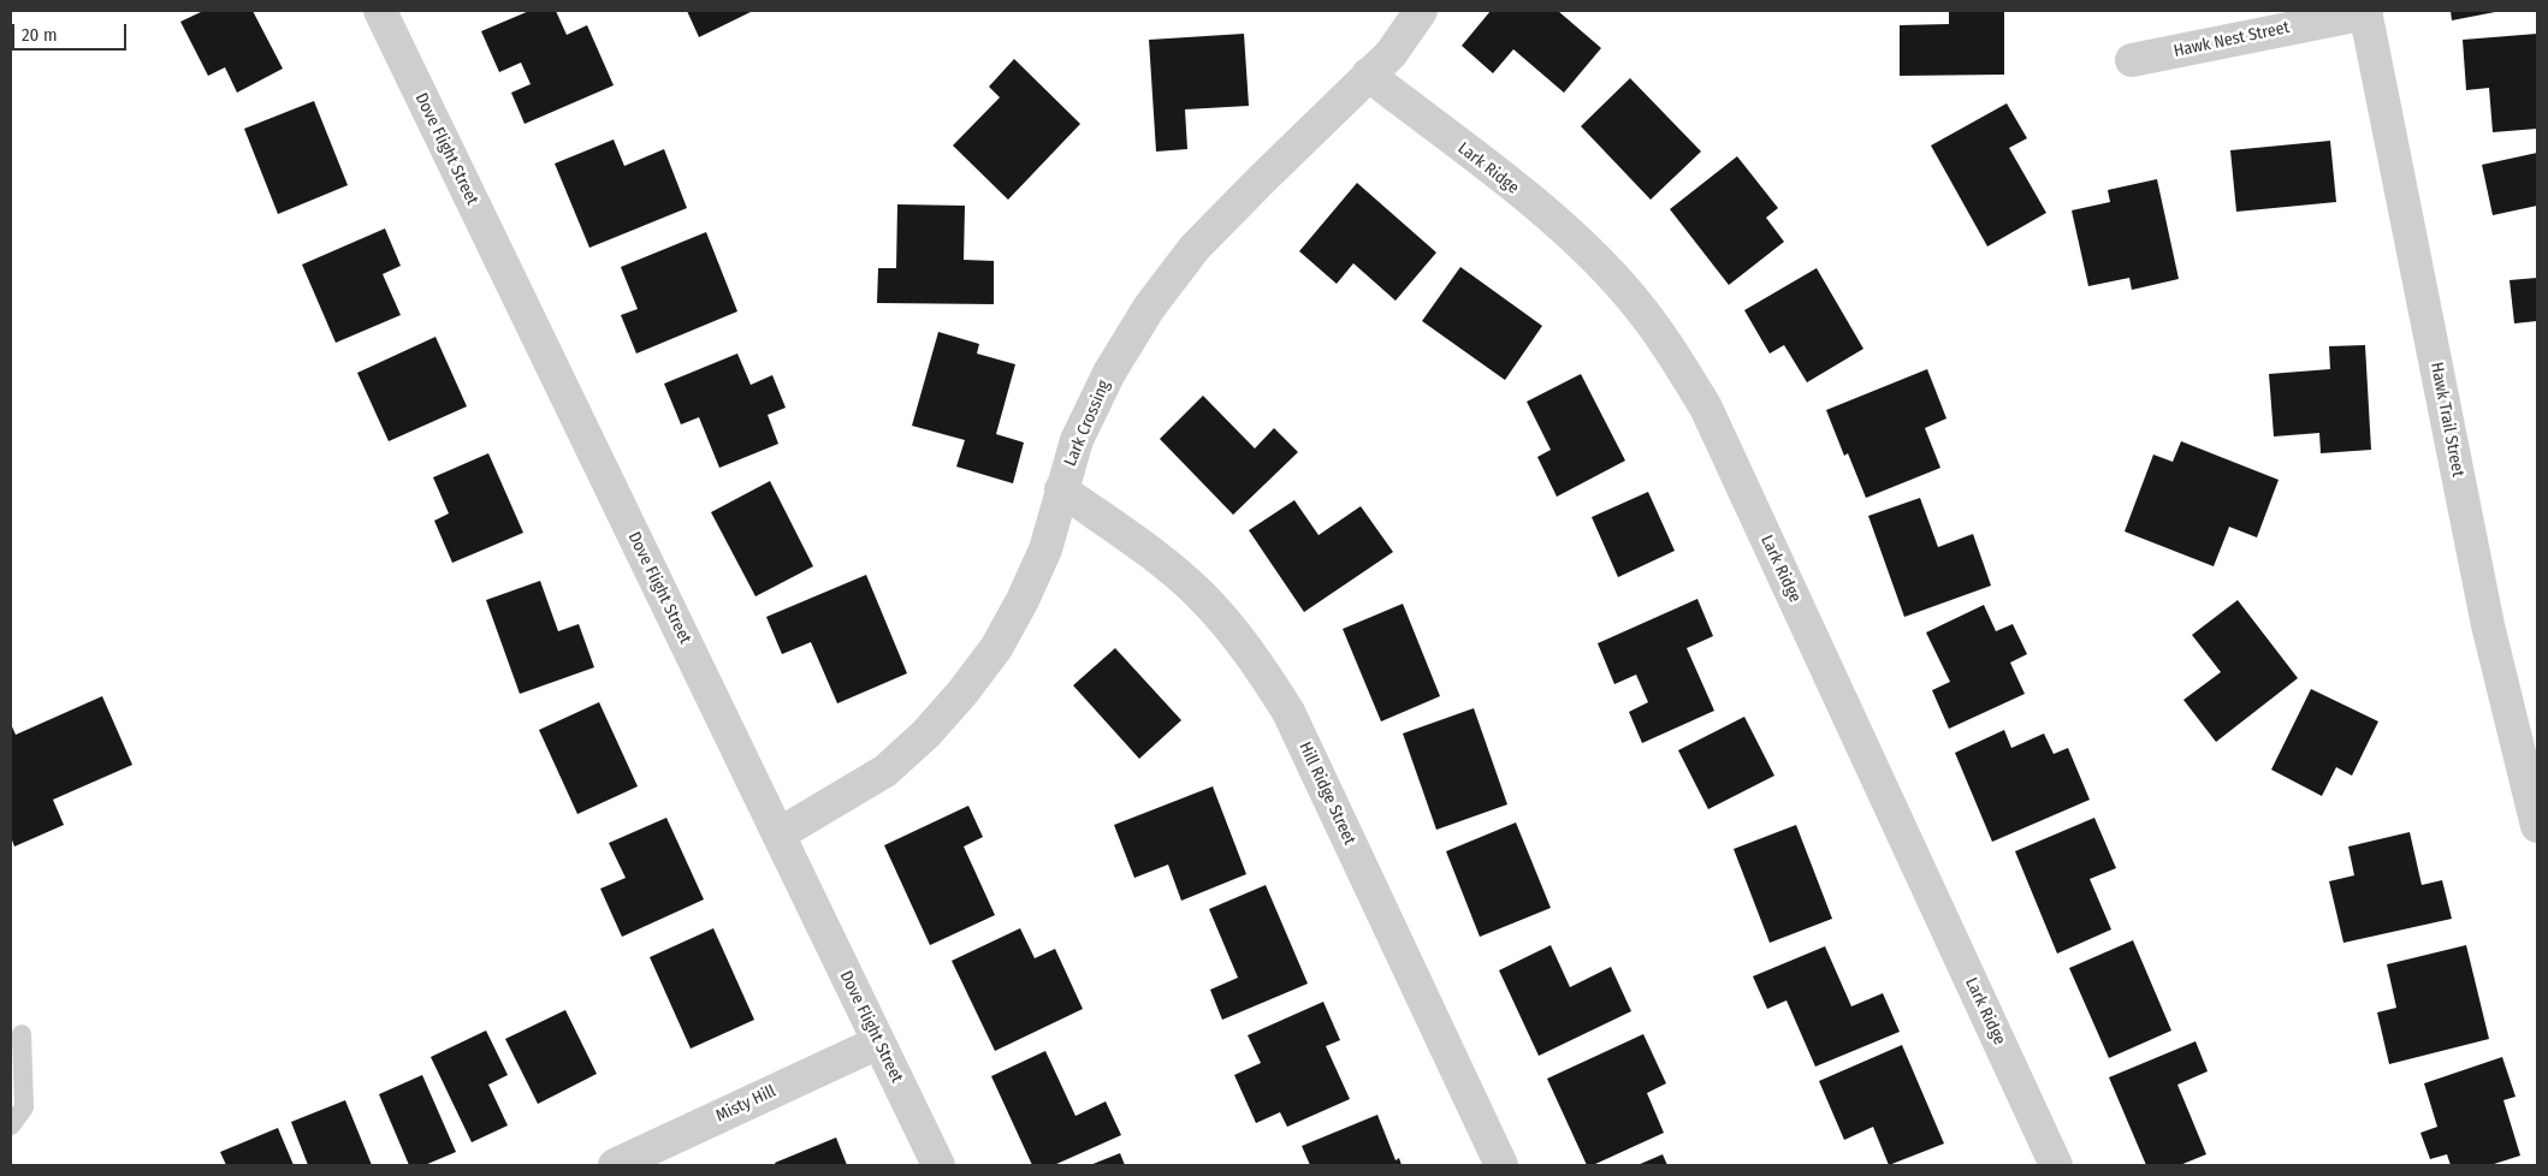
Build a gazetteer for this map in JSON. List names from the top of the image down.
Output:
{
  "streets": {
    "street": [
      "Hawk Nest Street",
      "Dove Flight Street",
      "Lark Ridge",
      "Hawk Trail Street",
      "Lark Crossing",
      "Hill Ridge Street",
      "Misty Hill"
    ]
  },
  "crossings": [
    ["Hawk Nest Street", "Hawk Trail Street"],
    ["Dove Flight Street", "Lark Crossing"],
    ["Dove Flight Street", "Misty Hill"],
    ["Lark Ridge", "Lark Crossing"],
    ["Lark Crossing", "Hill Ridge Street"]
  ],
  "scale_bar": "20 m"
}
